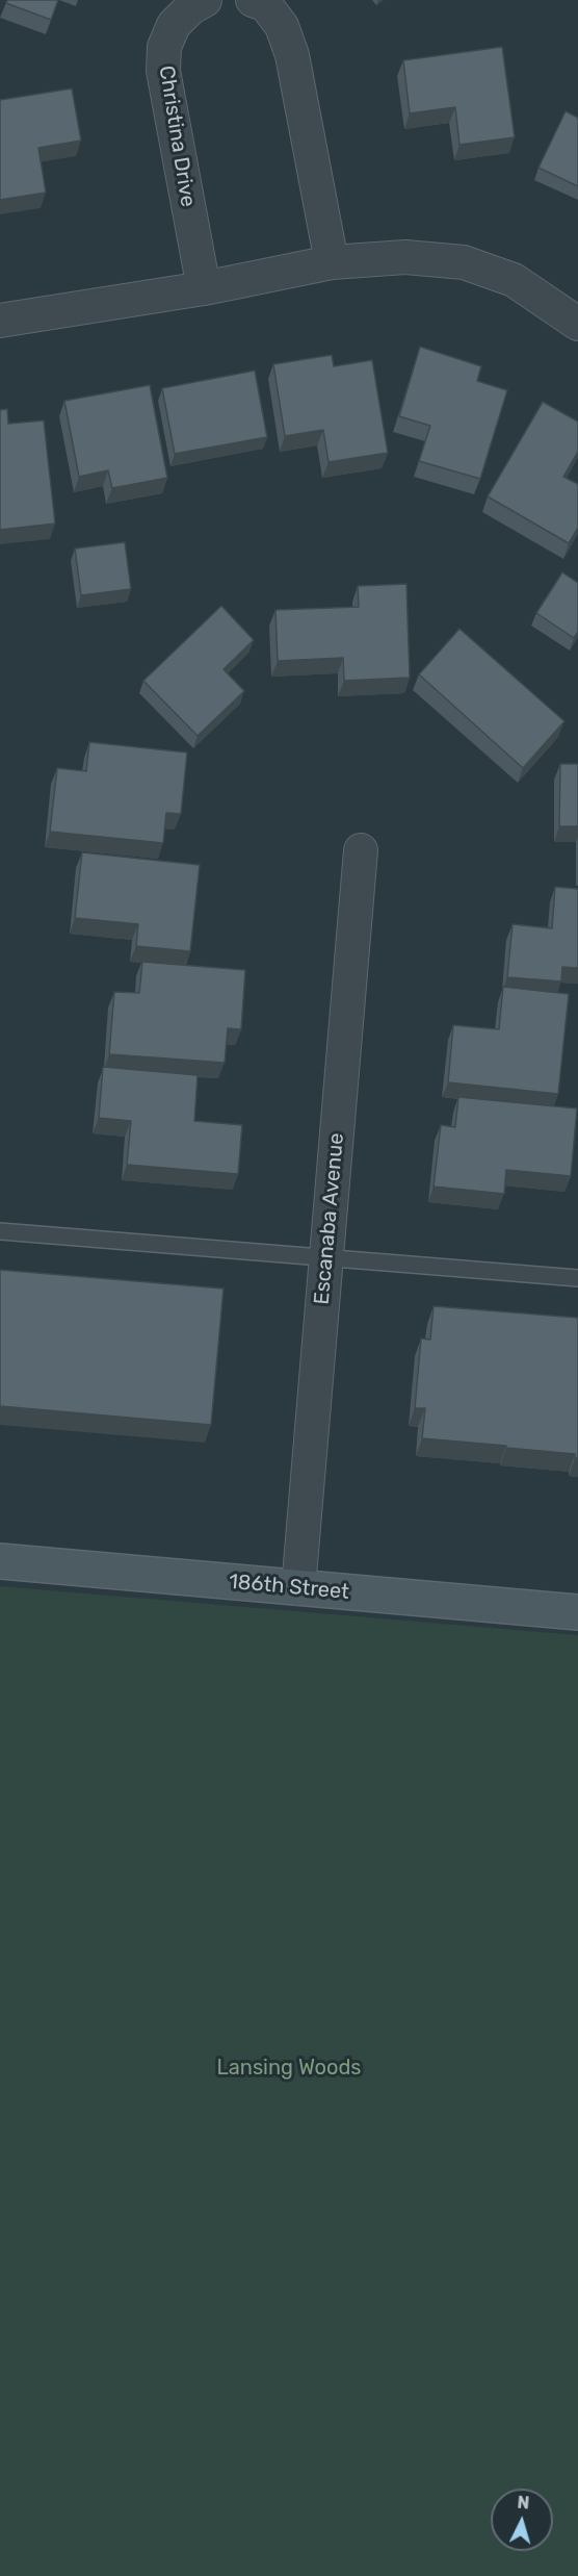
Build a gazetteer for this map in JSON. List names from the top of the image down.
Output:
{
  "streets": {
    "street": ["Christina Drive", "Escanaba Avenue", "186th Street"]
  },
  "crossings": [
    ["Escanaba Avenue", "186th Street"]
  ],
  "parks": ["Lansing Woods"],
  "north": "top"
}
